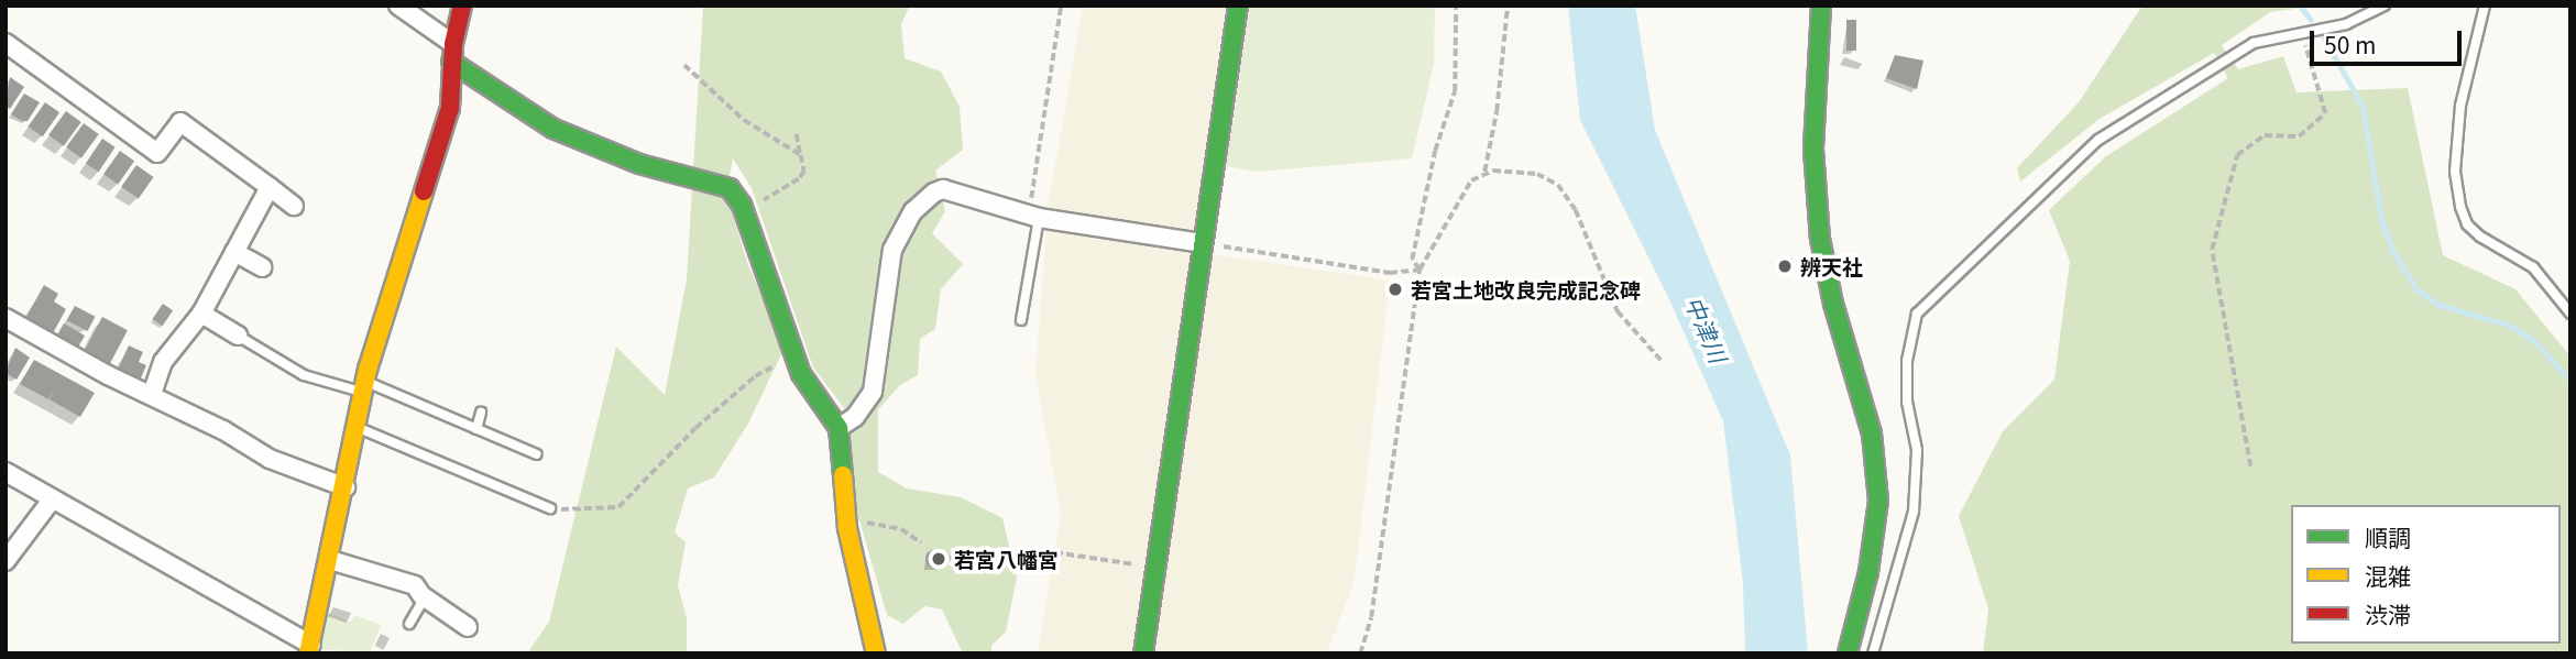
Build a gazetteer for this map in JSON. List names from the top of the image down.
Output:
{
  "water": ["中津川"],
  "places": ["辨天社", "若宮土地改良完成記念碑", "若宮八幡宮"],
  "legend": ["順調", "混雑", "渋滞"],
  "scale_bar": "50 m"
}
